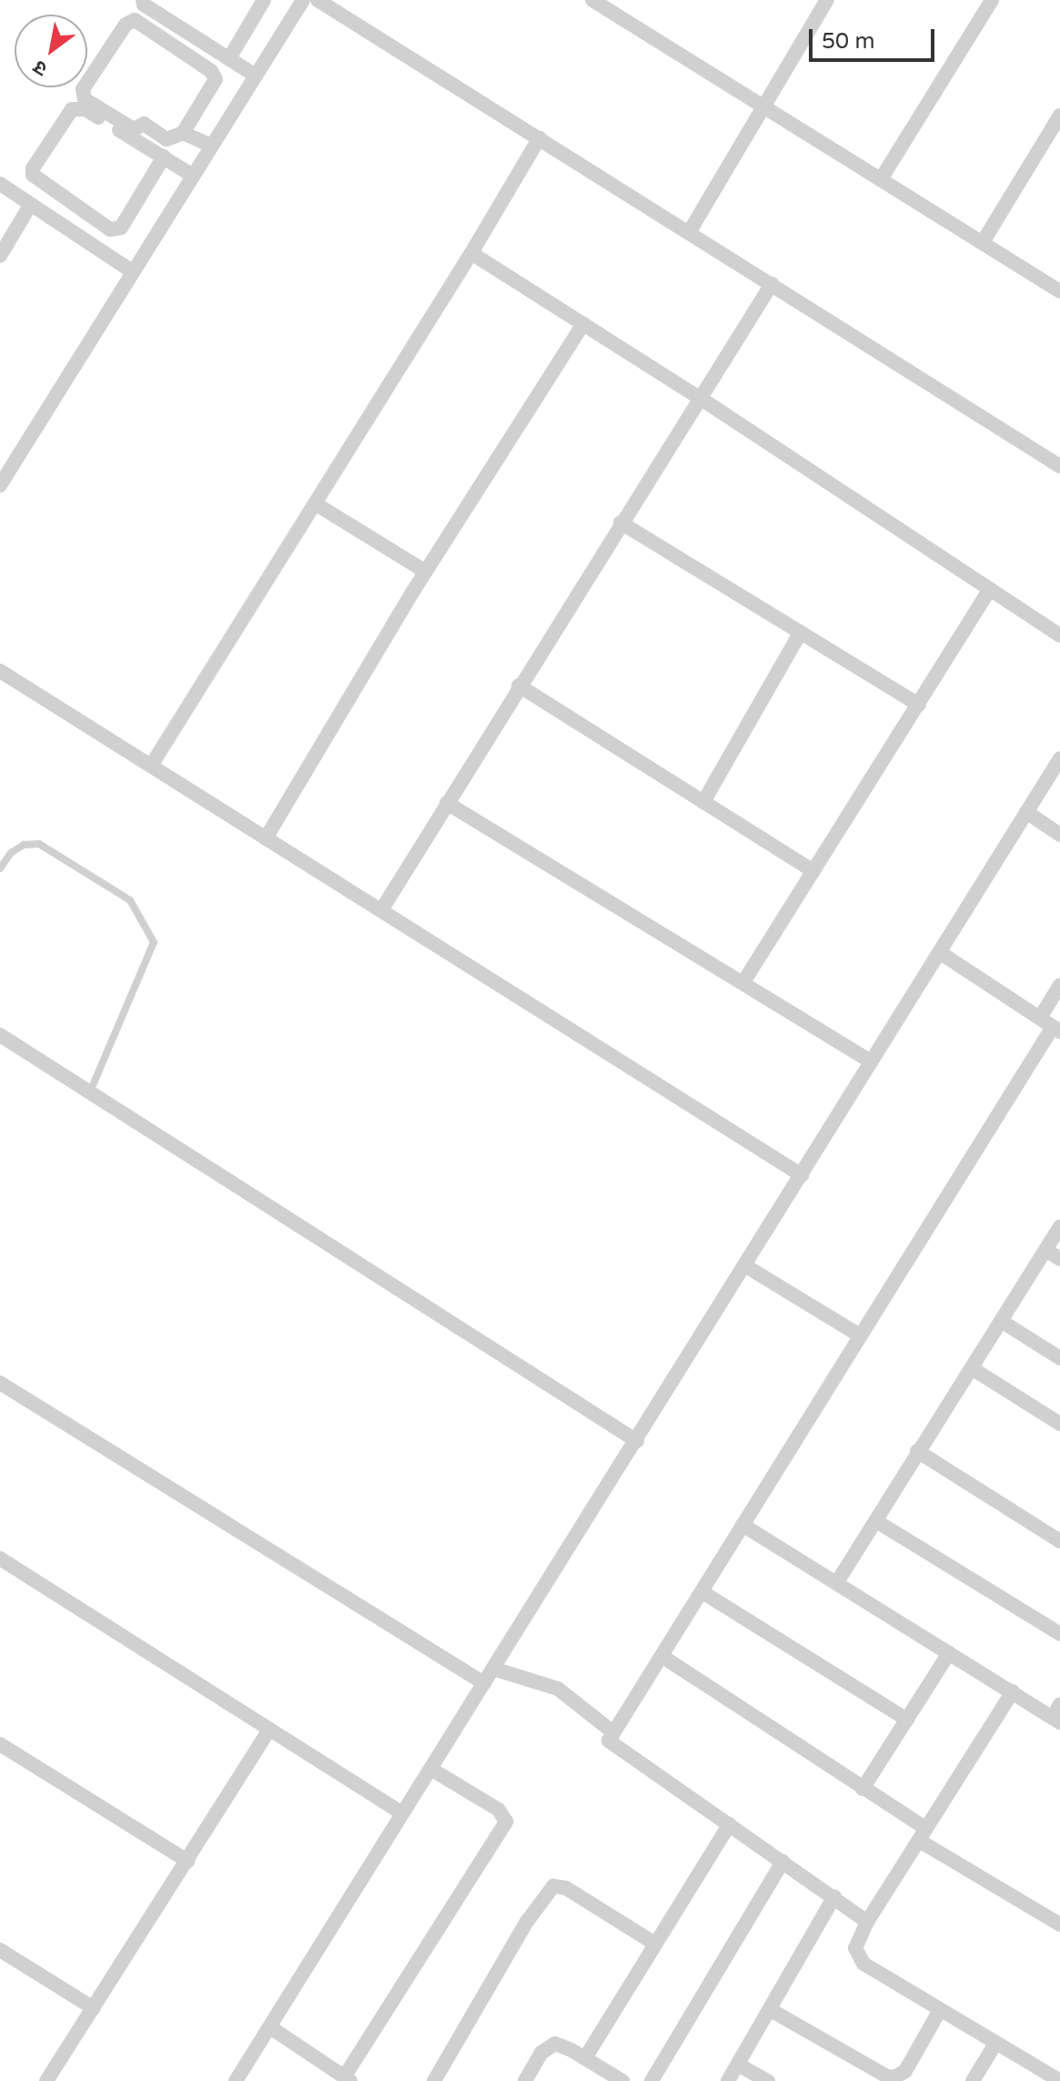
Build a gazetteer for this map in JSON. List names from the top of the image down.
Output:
{
  "scale_bar": "50 m",
  "north": "bottom left"
}
